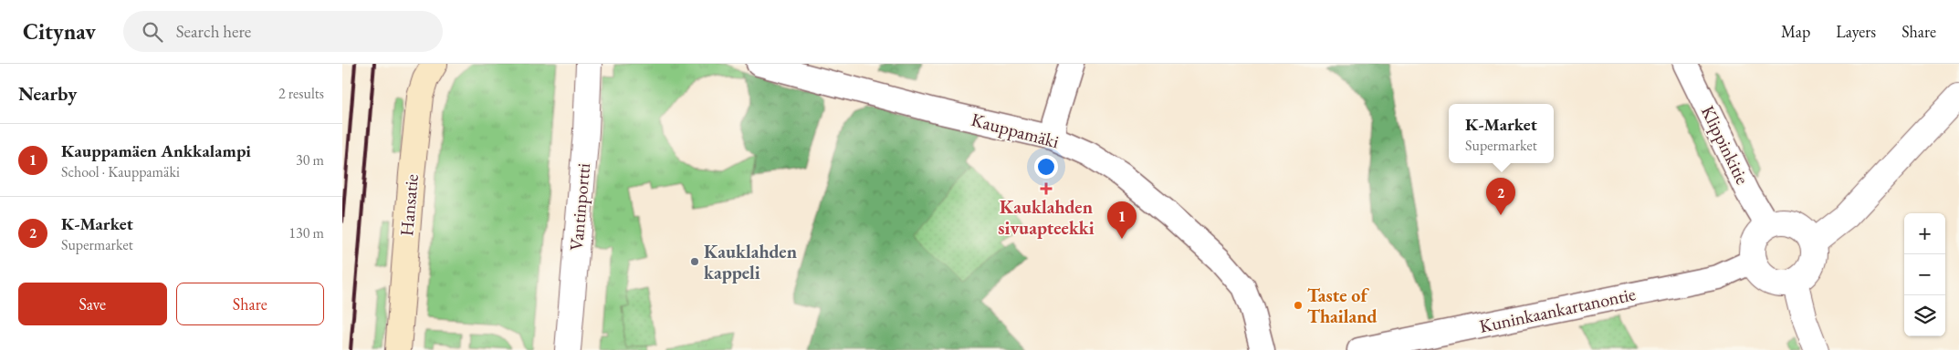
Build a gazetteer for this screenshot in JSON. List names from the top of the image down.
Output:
{
  "streets": {
    "main road": ["Hansatie"],
    "street": [
      "Kauppamäki",
      "Klippinkitie",
      "Vantinportti",
      "Kuninkaankartanontie"
    ]
  },
  "crossings": [
    ["Klippinkitie", "Kuninkaankartanontie"]
  ],
  "places": {
    "health": ["Kauklahden sivuapteekki"],
    "other": ["Kauklahden kappeli", "Taste of Thailand"]
  },
  "page": {
    "header": "Citynav",
    "search": "Search here",
    "nav": ["Map", "Layers", "Share"],
    "heading": ["Nearby", "2 results"],
    "popup": ["K-Market", "Supermarket"],
    "list": [
      {
        "mark": "1",
        "name": "Kauppamäen Ankkalampi",
        "note": "School · Kauppamäki",
        "value": "30 m"
      },
      {
        "mark": "2",
        "name": "K-Market",
        "note": "Supermarket",
        "value": "130 m"
      }
    ],
    "pins": ["2", "1"],
    "map_buttons": ["+", "−"],
    "buttons": ["Save", "Share"]
  }
}
